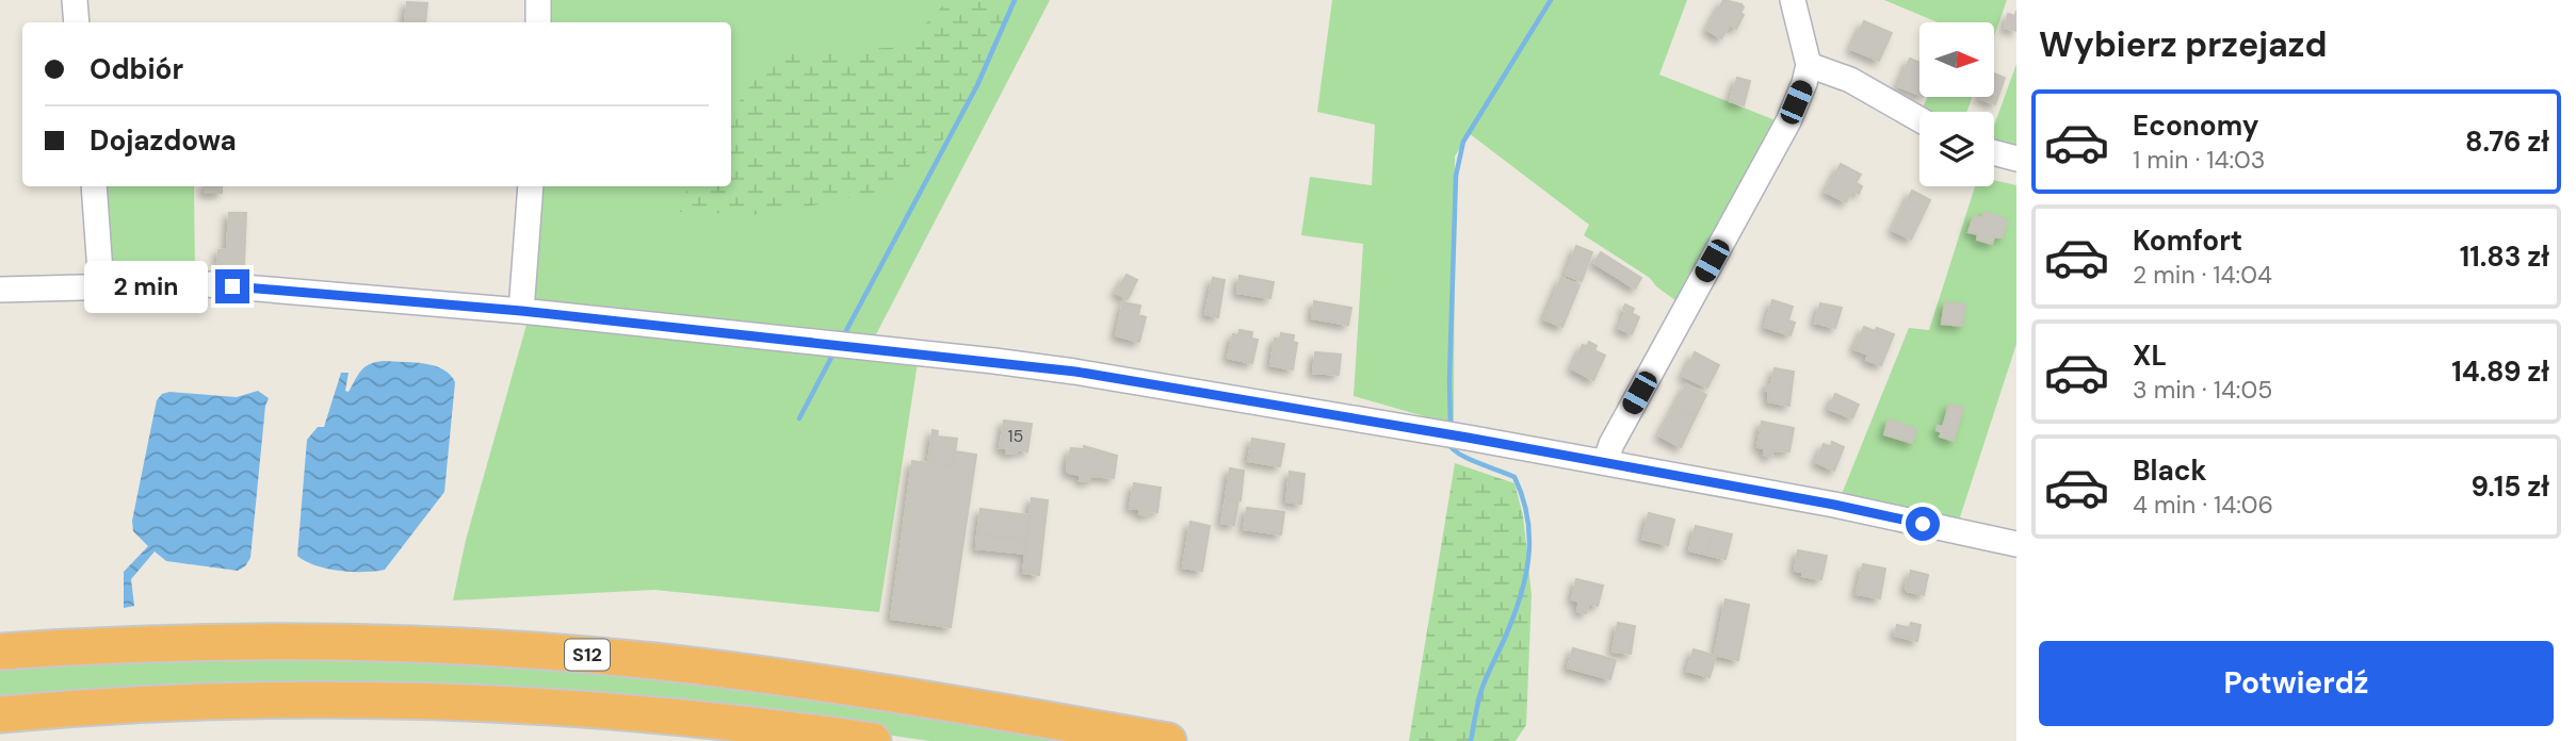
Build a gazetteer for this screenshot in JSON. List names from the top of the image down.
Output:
{
  "streets": {
    "highway": ["S12"]
  },
  "house_numbers": ["15"],
  "north": "right",
  "page": {
    "heading": "Wybierz przejazd",
    "banner": ["Odbiór", "Dojazdowa"],
    "list": [
      {
        "name": "Economy",
        "note": "1 min · 14:03",
        "value": "8.76 zł"
      },
      {
        "name": "Komfort",
        "note": "2 min · 14:04",
        "value": "11.83 zł"
      },
      {
        "name": "XL",
        "note": "3 min · 14:05",
        "value": "14.89 zł"
      },
      {
        "name": "Black",
        "note": "4 min · 14:06",
        "value": "9.15 zł"
      }
    ],
    "bubble": "2 min",
    "buttons": "Potwierdź"
  }
}
